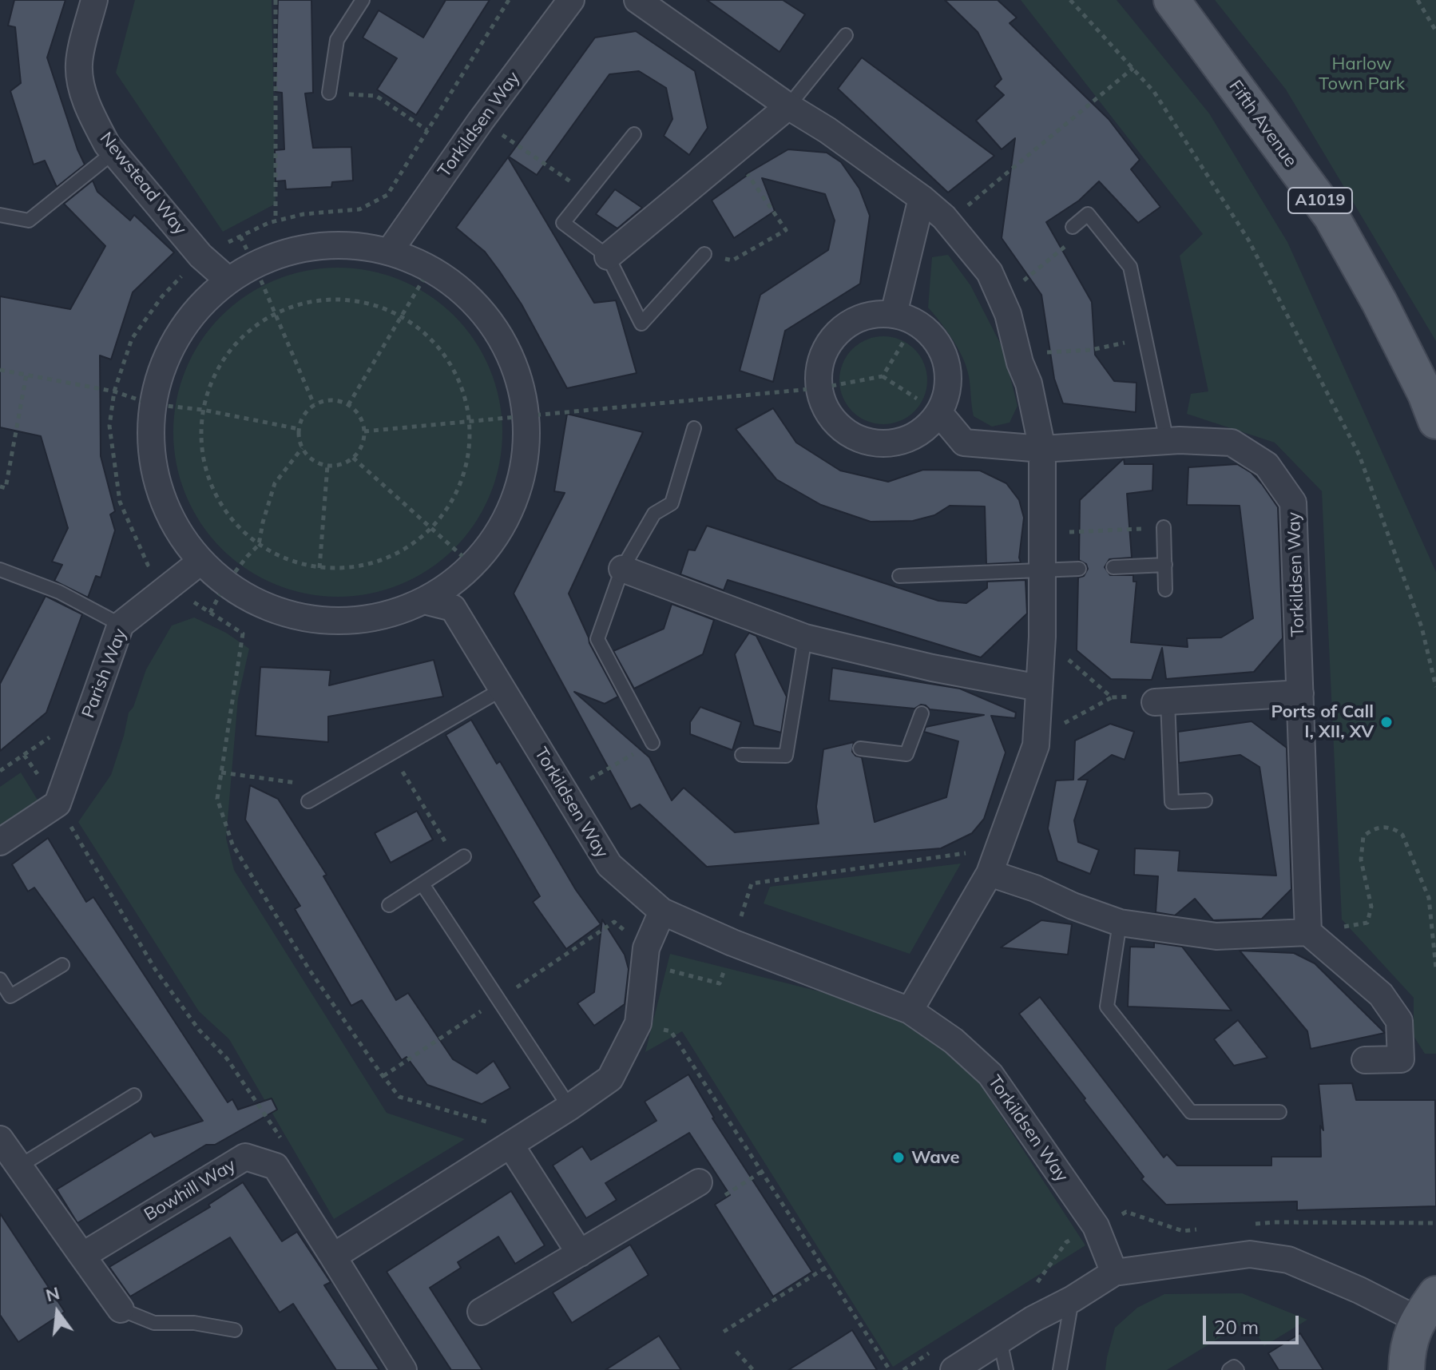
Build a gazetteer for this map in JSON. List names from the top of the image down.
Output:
{
  "streets": {
    "main road": ["Fifth Avenue", "A1019"],
    "street": [
      "Torkildsen Way",
      "Newstead Way",
      "Parish Way",
      "Bowhill Way"
    ]
  },
  "parks": ["Harlow Town Park"],
  "places": ["Ports of Call I, XII, XV", "Wave"],
  "scale_bar": "20 m",
  "north": "top"
}
